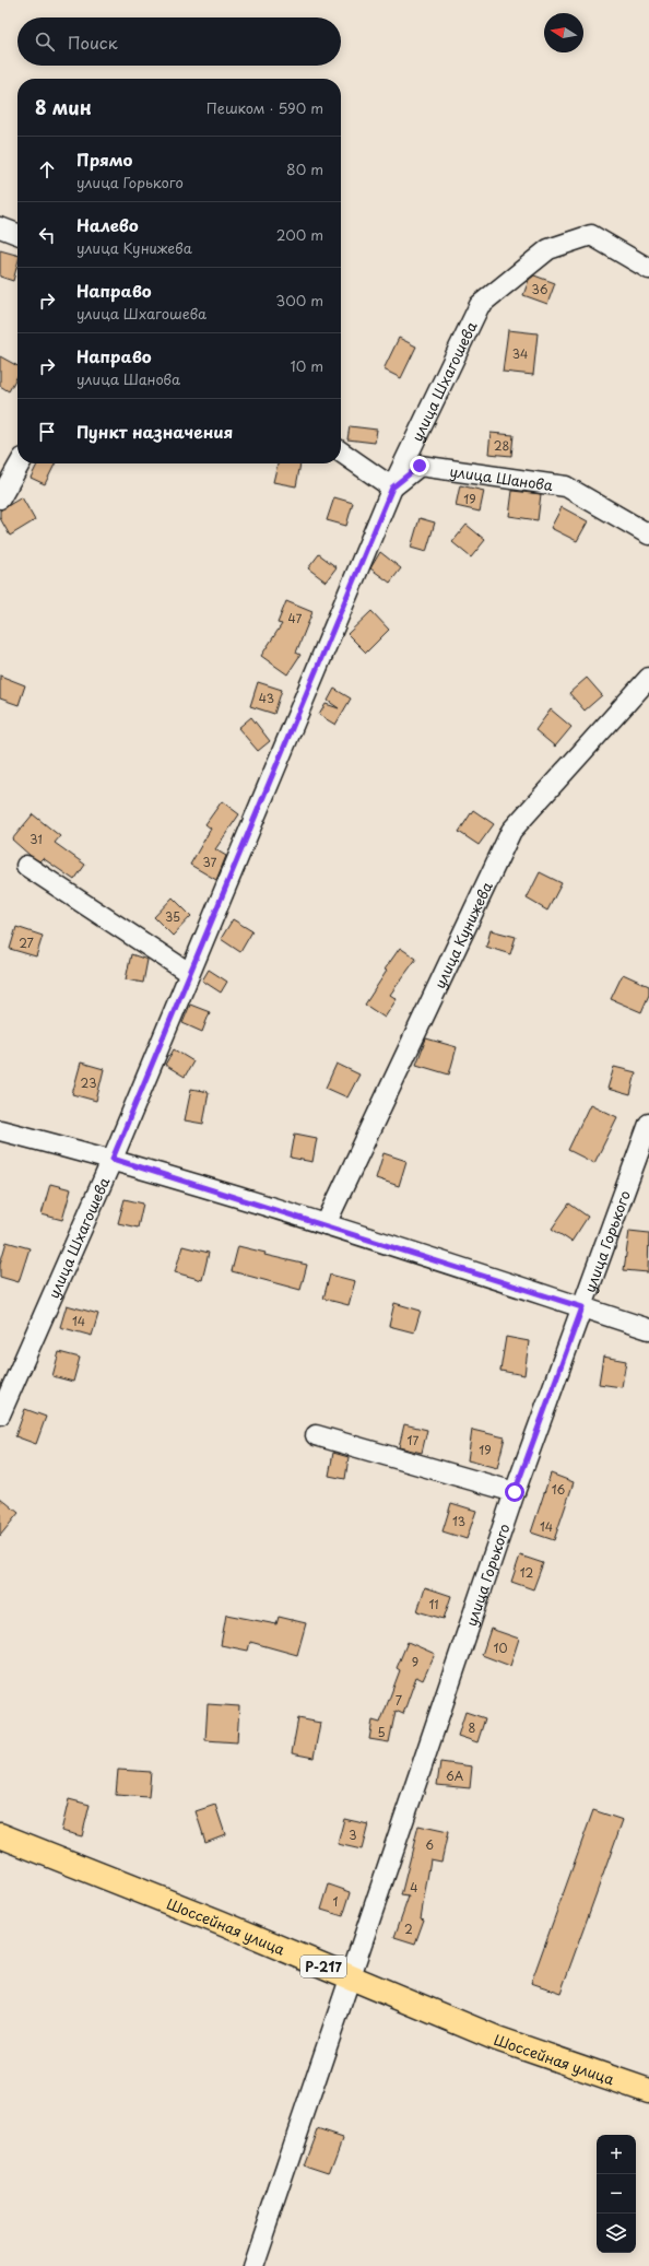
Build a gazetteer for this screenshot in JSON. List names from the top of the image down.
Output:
{
  "streets": {
    "highway": ["Шоссейная улица", "Р-217"],
    "street": [
      "улица Шхагошева",
      "улица Шанова",
      "улица Кунижева",
      "улица Горького"
    ]
  },
  "crossings": [
    ["улица Шхагошева", "улица Шанова"],
    ["улица Горького", "Шоссейная улица"]
  ],
  "house_numbers": [
    "36",
    "34",
    "28",
    "19",
    "47",
    "43",
    "31",
    "37",
    "35",
    "27",
    "23",
    "14",
    "17",
    "19",
    "16",
    "13",
    "14",
    "12",
    "11",
    "10",
    "9",
    "7",
    "8",
    "5",
    "6А",
    "3",
    "6",
    "4",
    "1",
    "2"
  ],
  "north": "left",
  "page": {
    "search": "Поиск",
    "heading": ["8 мин", "Пешком · 590 m"],
    "list": [
      ["Прямо", "улица Горького", "80 m"],
      ["Налево", "улица Кунижева", "200 m"],
      ["Направо", "улица Шхагошева", "300 m"],
      ["Направо", "улица Шанова", "10 m"],
      "Пункт назначения"
    ],
    "map_buttons": ["+", "−"]
  }
}
